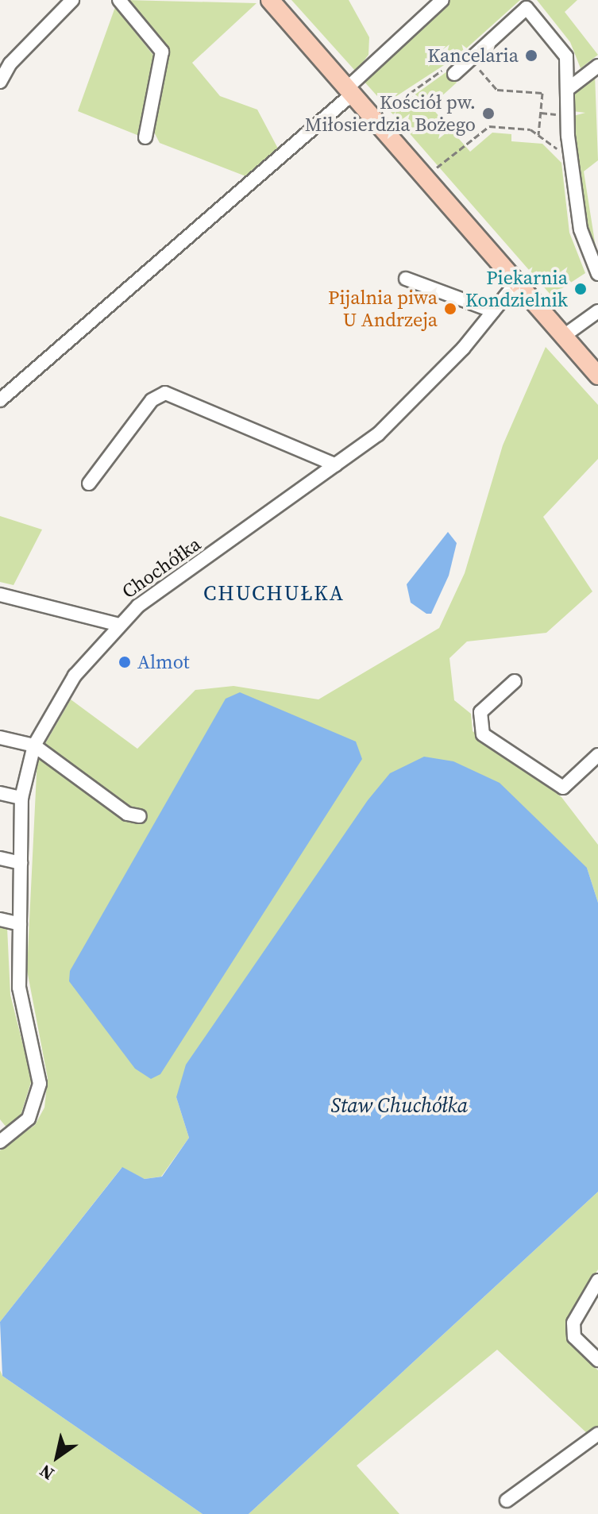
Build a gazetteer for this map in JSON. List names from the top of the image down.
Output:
{
  "streets": {
    "street": ["Chochółka"]
  },
  "districts": ["CHUCHUŁKA"],
  "water": ["Staw Chuchółka"],
  "places": [
    "Kancelaria",
    "Kościół pw. Miłosierdzia Bożego",
    "Piekarnia Kondzielnik",
    "Pijalnia piwa U Andrzeja",
    "Almot"
  ],
  "north": "bottom left"
}
